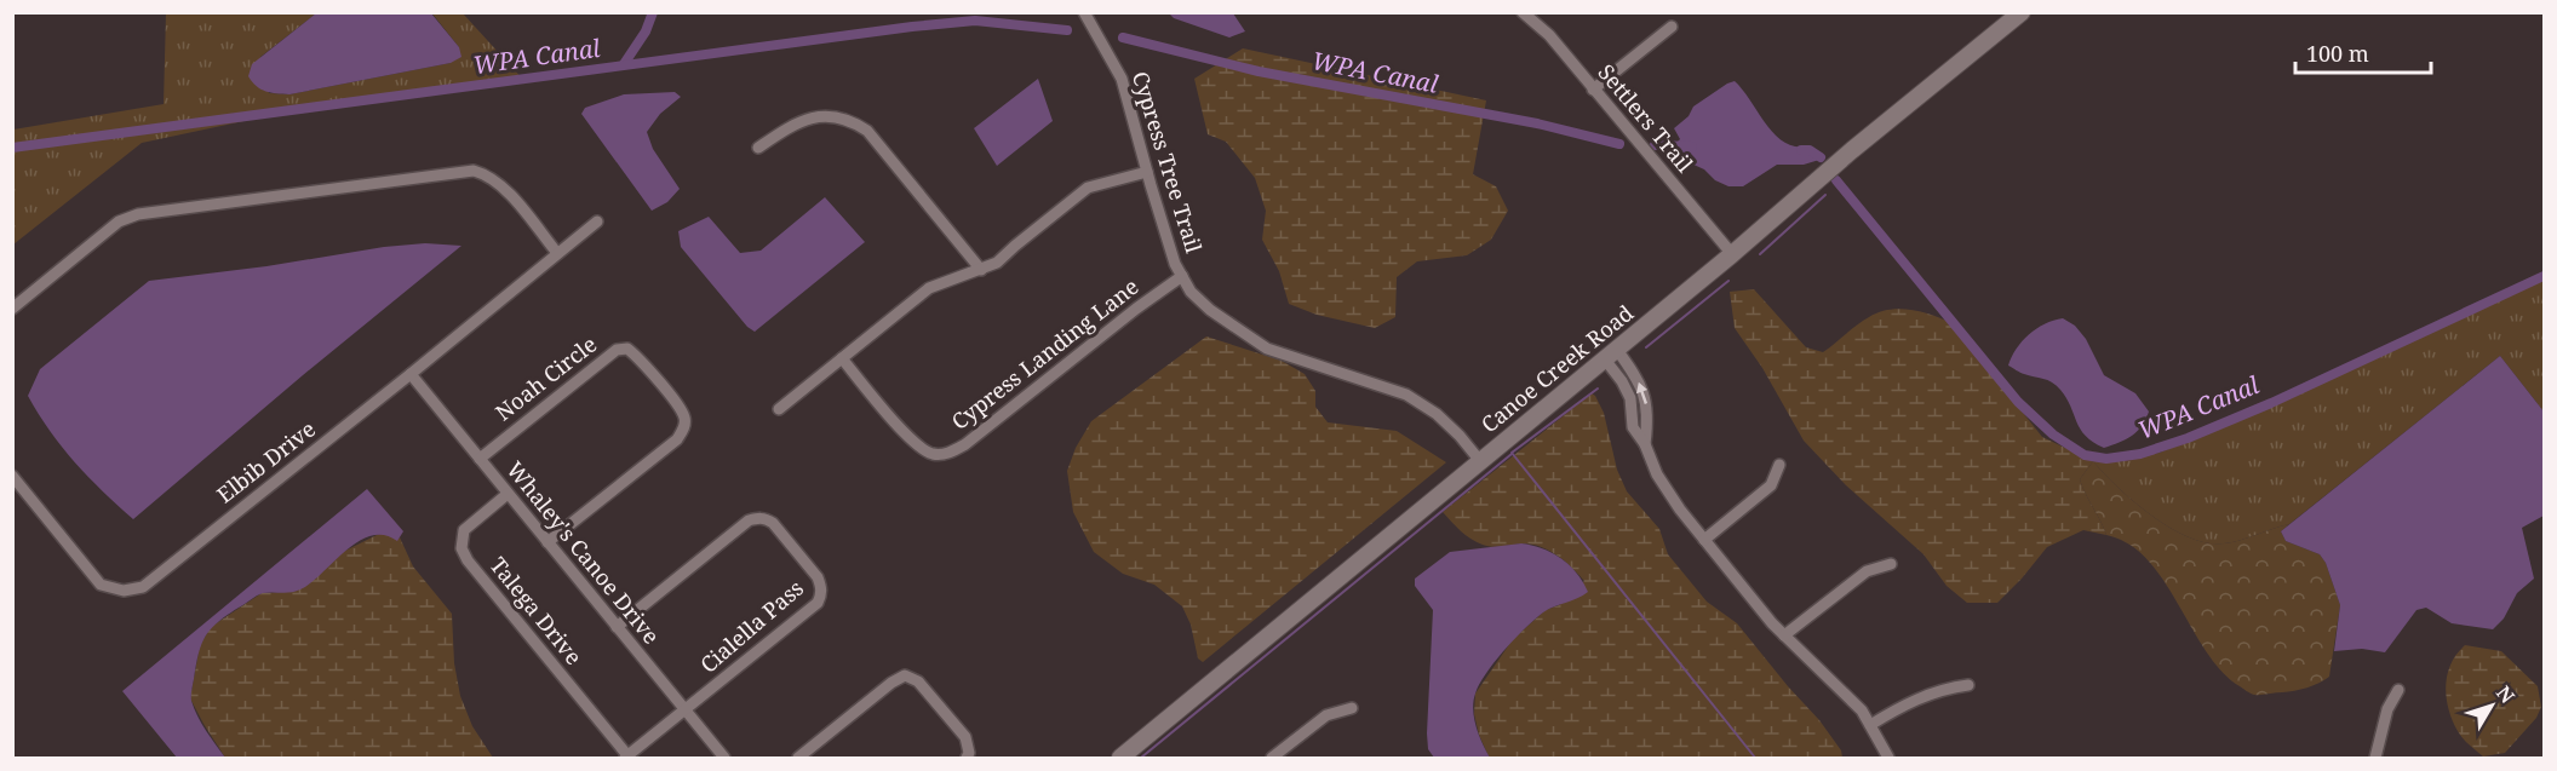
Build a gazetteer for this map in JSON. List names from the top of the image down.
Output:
{
  "streets": {
    "main road": ["Canoe Creek Road"],
    "street": [
      "Settlers Trail",
      "Cypress Tree Trail",
      "Cypress Landing Lane",
      "Noah Circle",
      "Elbib Drive",
      "Whaley's Canoe Drive",
      "Talega Drive",
      "Cialella Pass"
    ]
  },
  "crossings": [
    ["Settlers Trail", "Canoe Creek Road"],
    ["Cypress Tree Trail", "Cypress Landing Lane"],
    ["Cypress Tree Trail", "Canoe Creek Road"],
    ["Noah Circle", "Whaley's Canoe Drive"],
    ["Elbib Drive", "Whaley's Canoe Drive"],
    ["Whaley's Canoe Drive", "Talega Drive"],
    ["Whaley's Canoe Drive", "Cialella Pass"],
    ["Talega Drive", "Cialella Pass"]
  ],
  "water": ["WPA Canal"],
  "scale_bar": "100 m",
  "north": "top right"
}
